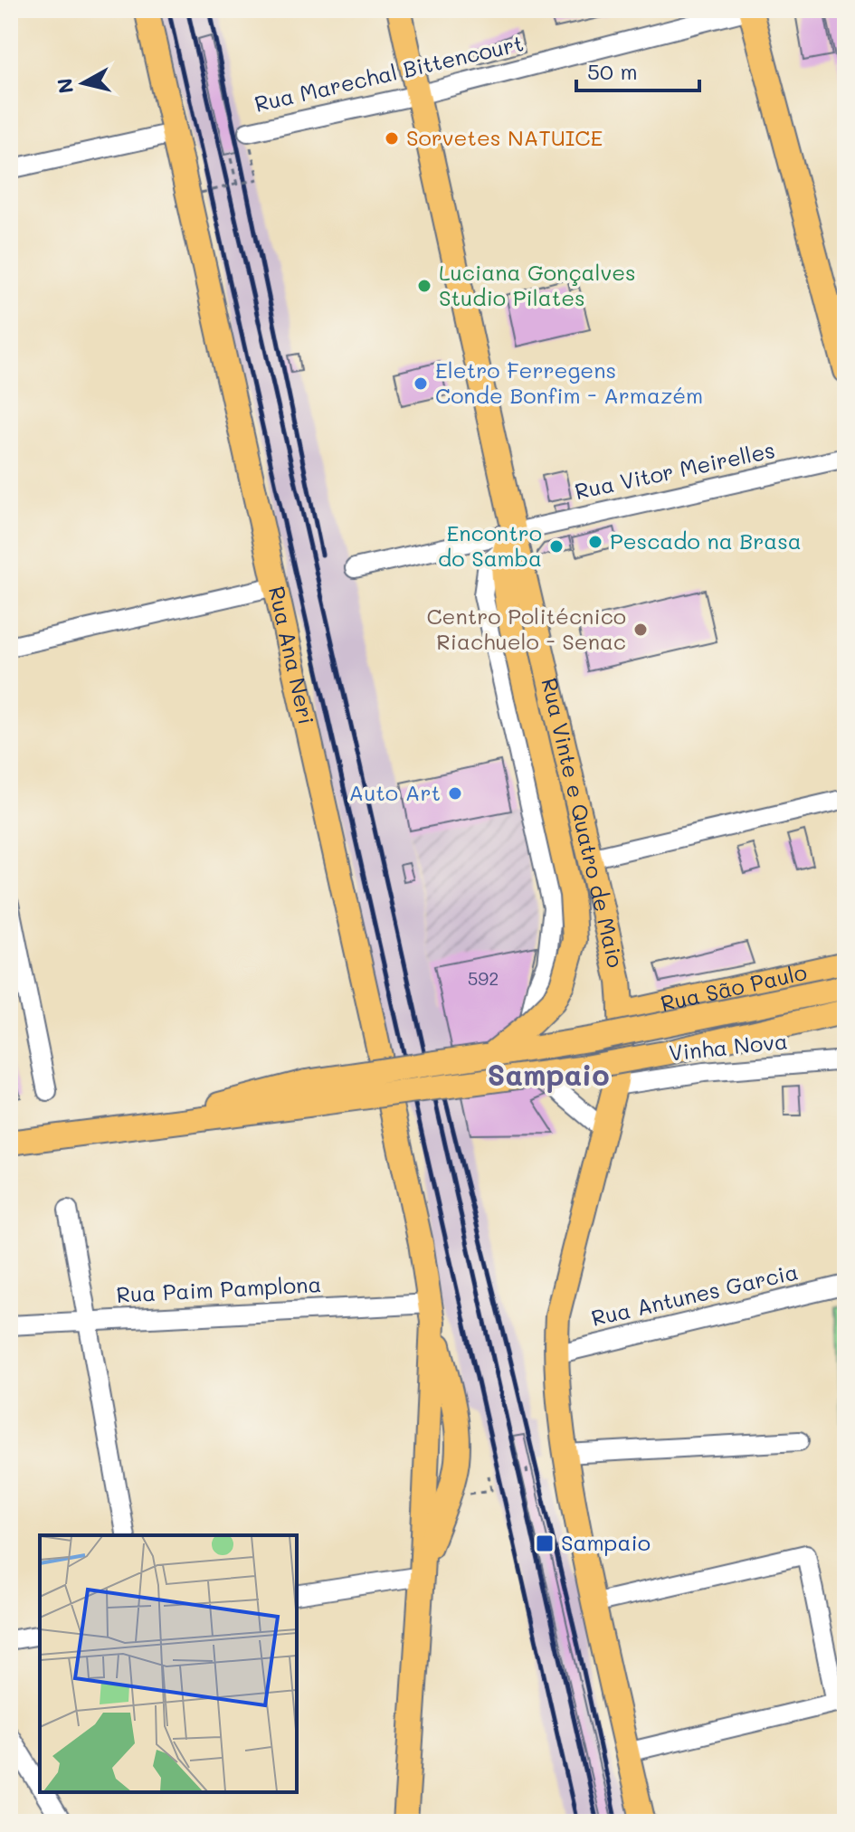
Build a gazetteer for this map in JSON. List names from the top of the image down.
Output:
{
  "streets": {
    "main road": ["Rua Ana Neri", "Rua Vinte e Quatro de Maio", "Rua São Paulo"],
    "street": [
      "Rua Marechal Bittencourt",
      "Rua Vitor Meirelles",
      "Vinha Nova",
      "Rua Paim Pamplona",
      "Rua Antunes Garcia"
    ]
  },
  "crossings": [
    ["Rua Marechal Bittencourt", "Rua Vinte e Quatro de Maio"],
    ["Rua Vitor Meirelles", "Rua Vinte e Quatro de Maio"],
    ["Rua Ana Neri", "Rua Paim Pamplona"],
    ["Rua Vinte e Quatro de Maio", "Rua São Paulo"],
    ["Rua Vinte e Quatro de Maio", "Vinha Nova"],
    ["Rua Vinte e Quatro de Maio", "Rua Antunes Garcia"]
  ],
  "districts": ["Sampaio"],
  "places": {
    "other": [
      "Sorvetes NATUICE",
      "Luciana Gonçalves Studio Pilates",
      "Eletro Ferregens Conde Bonfim - Armazém",
      "Pescado na Brasa",
      "Encontro do Samba",
      "Centro Politécnico Riachuelo - Senac",
      "Auto Art"
    ],
    "transit": ["Sampaio"]
  },
  "house_numbers": ["592"],
  "scale_bar": "50 m",
  "north": "left"
}
